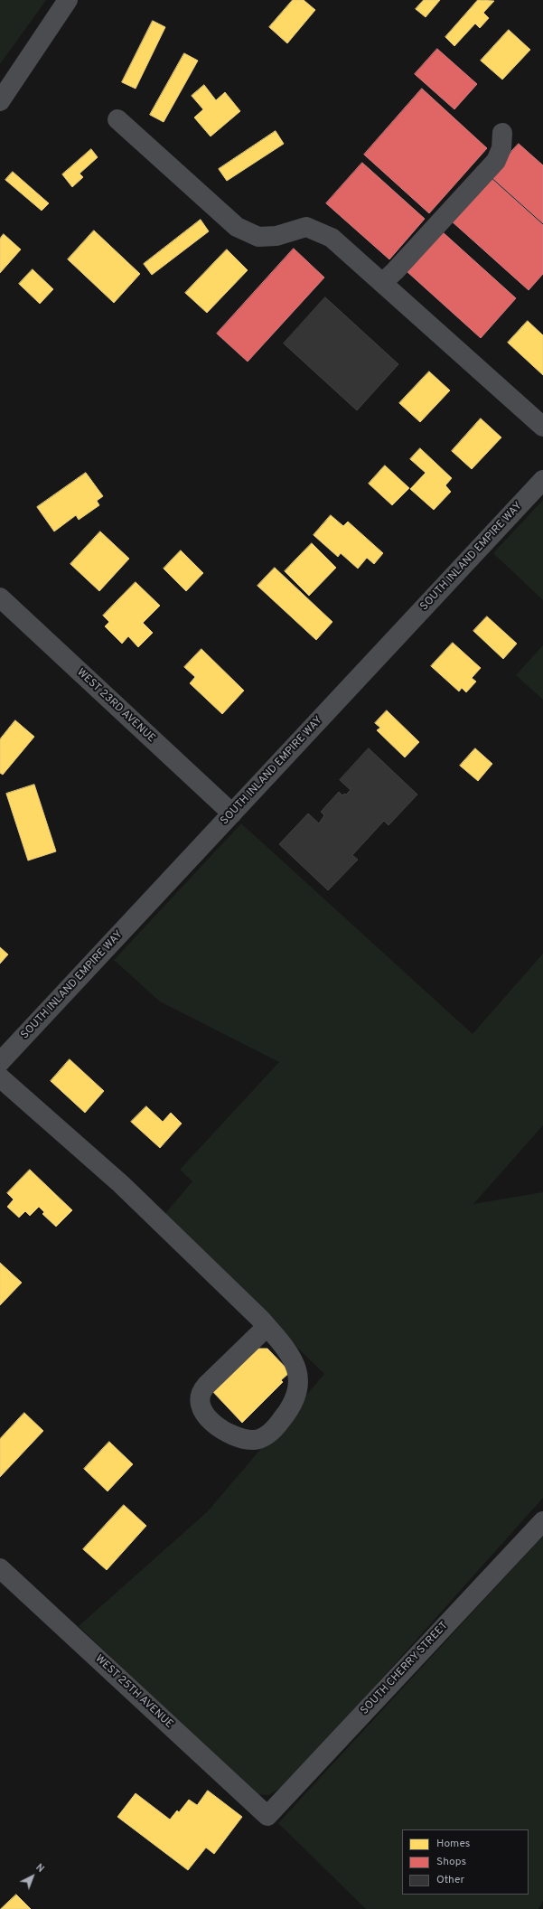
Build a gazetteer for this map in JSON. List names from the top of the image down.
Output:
{
  "streets": {
    "street": [
      "SOUTH INLAND EMPIRE WAY",
      "WEST 23RD AVENUE",
      "SOUTH CHERRY STREET",
      "WEST 25TH AVENUE"
    ]
  },
  "crossings": [
    ["SOUTH INLAND EMPIRE WAY", "WEST 23RD AVENUE"],
    ["SOUTH CHERRY STREET", "WEST 25TH AVENUE"]
  ],
  "legend": ["Homes", "Shops", "Other"],
  "north": "top right"
}
